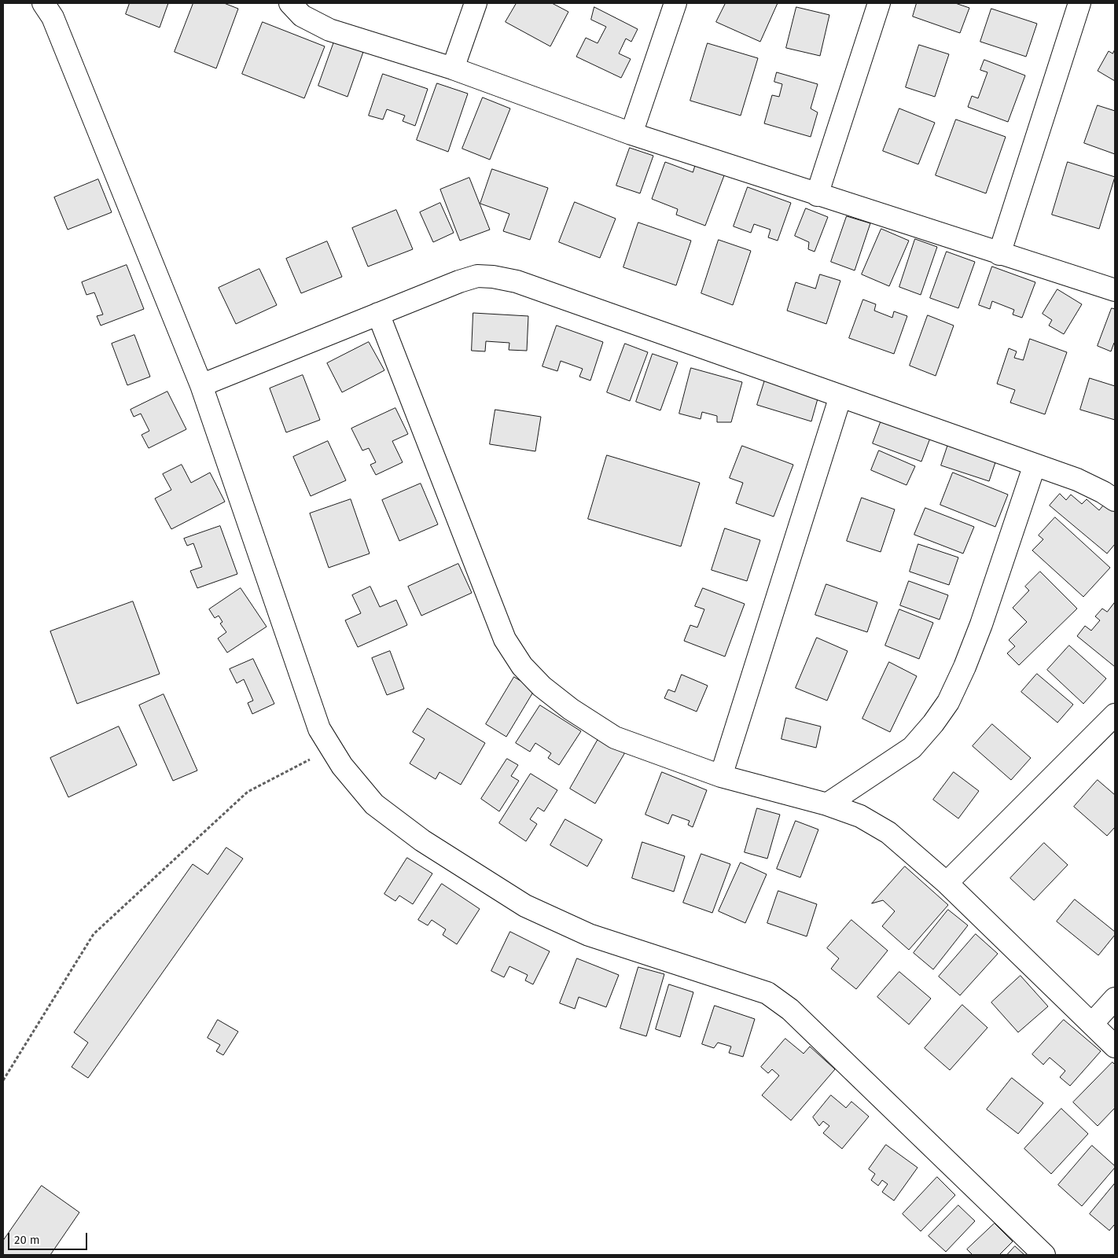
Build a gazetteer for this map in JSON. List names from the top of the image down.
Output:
{
  "scale_bar": "20 m"
}
